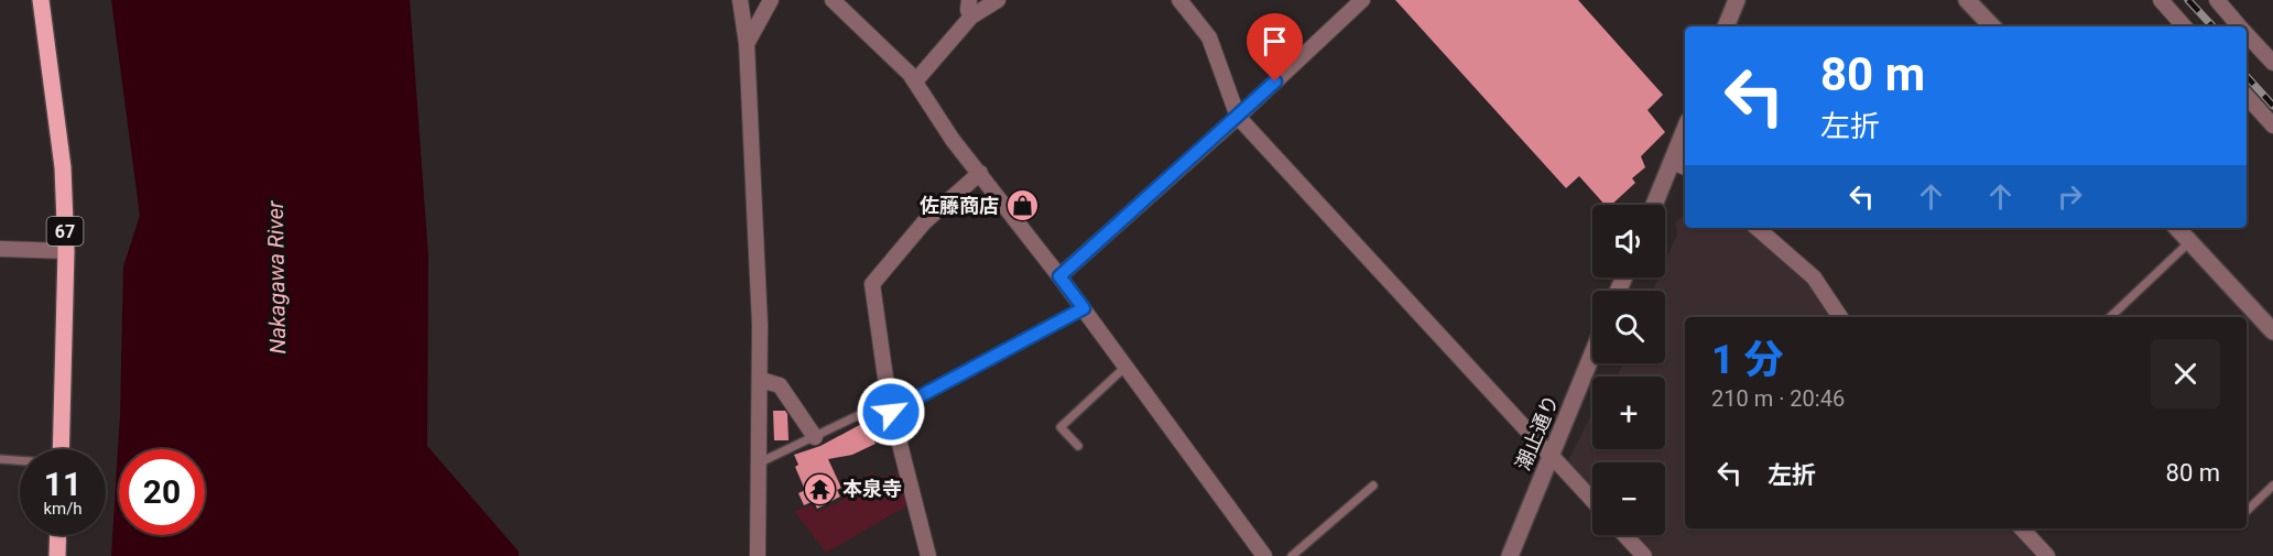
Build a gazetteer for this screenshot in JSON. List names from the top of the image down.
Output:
{
  "streets": {
    "main road": ["67"],
    "street": ["潮止通り"]
  },
  "water": ["Nakagawa River"],
  "places": {
    "shop": ["佐藤商店"],
    "temple": ["本泉寺"]
  },
  "page": {
    "turn": ["80 m", "左折"],
    "map_buttons": ["+", "−"],
    "heading": ["1 分", "210 m · 20:46"],
    "list": [
      {
        "name": "左折",
        "value": "80 m"
      }
    ],
    "speed": "11 km/h",
    "limit": "20"
  }
}
